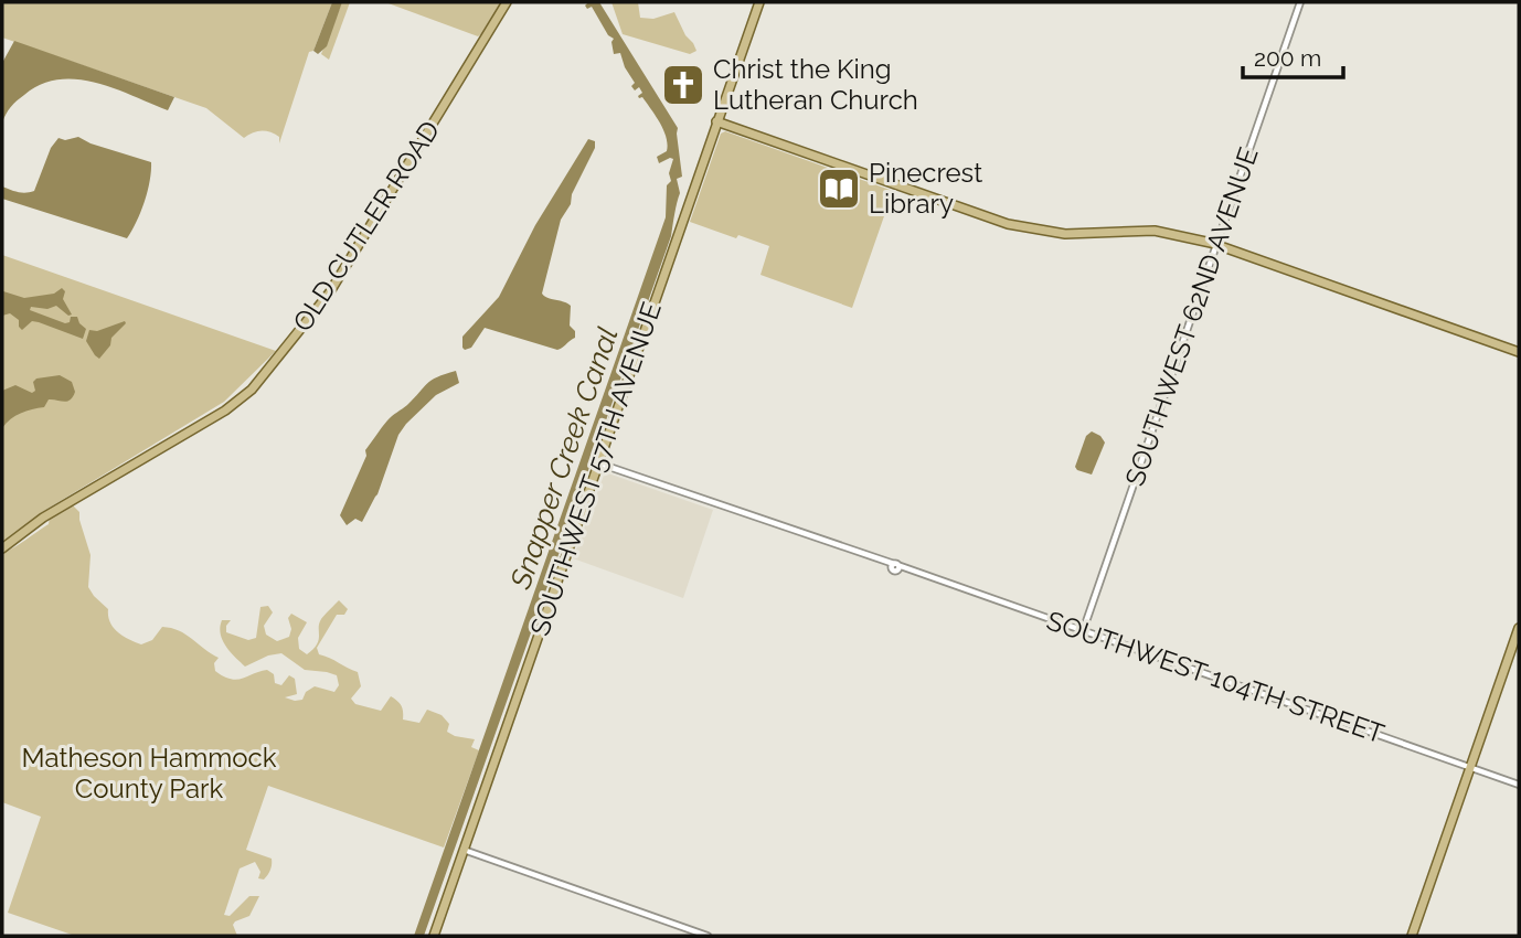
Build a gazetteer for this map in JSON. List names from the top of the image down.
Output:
{
  "streets": {
    "main road": ["OLD CUTLER ROAD", "SOUTHWEST 57TH AVENUE"],
    "street": ["SOUTHWEST 62ND AVENUE", "SOUTHWEST 104TH STREET"]
  },
  "crossings": [
    ["SOUTHWEST 62ND AVENUE", "SOUTHWEST 104TH STREET"],
    ["SOUTHWEST 57TH AVENUE", "SOUTHWEST 104TH STREET"]
  ],
  "water": ["Snapper Creek Canal"],
  "parks": ["Matheson Hammock County Park"],
  "places": {
    "church": ["Christ the King Lutheran Church"],
    "library": ["Pinecrest Library"]
  },
  "scale_bar": "200 m"
}
